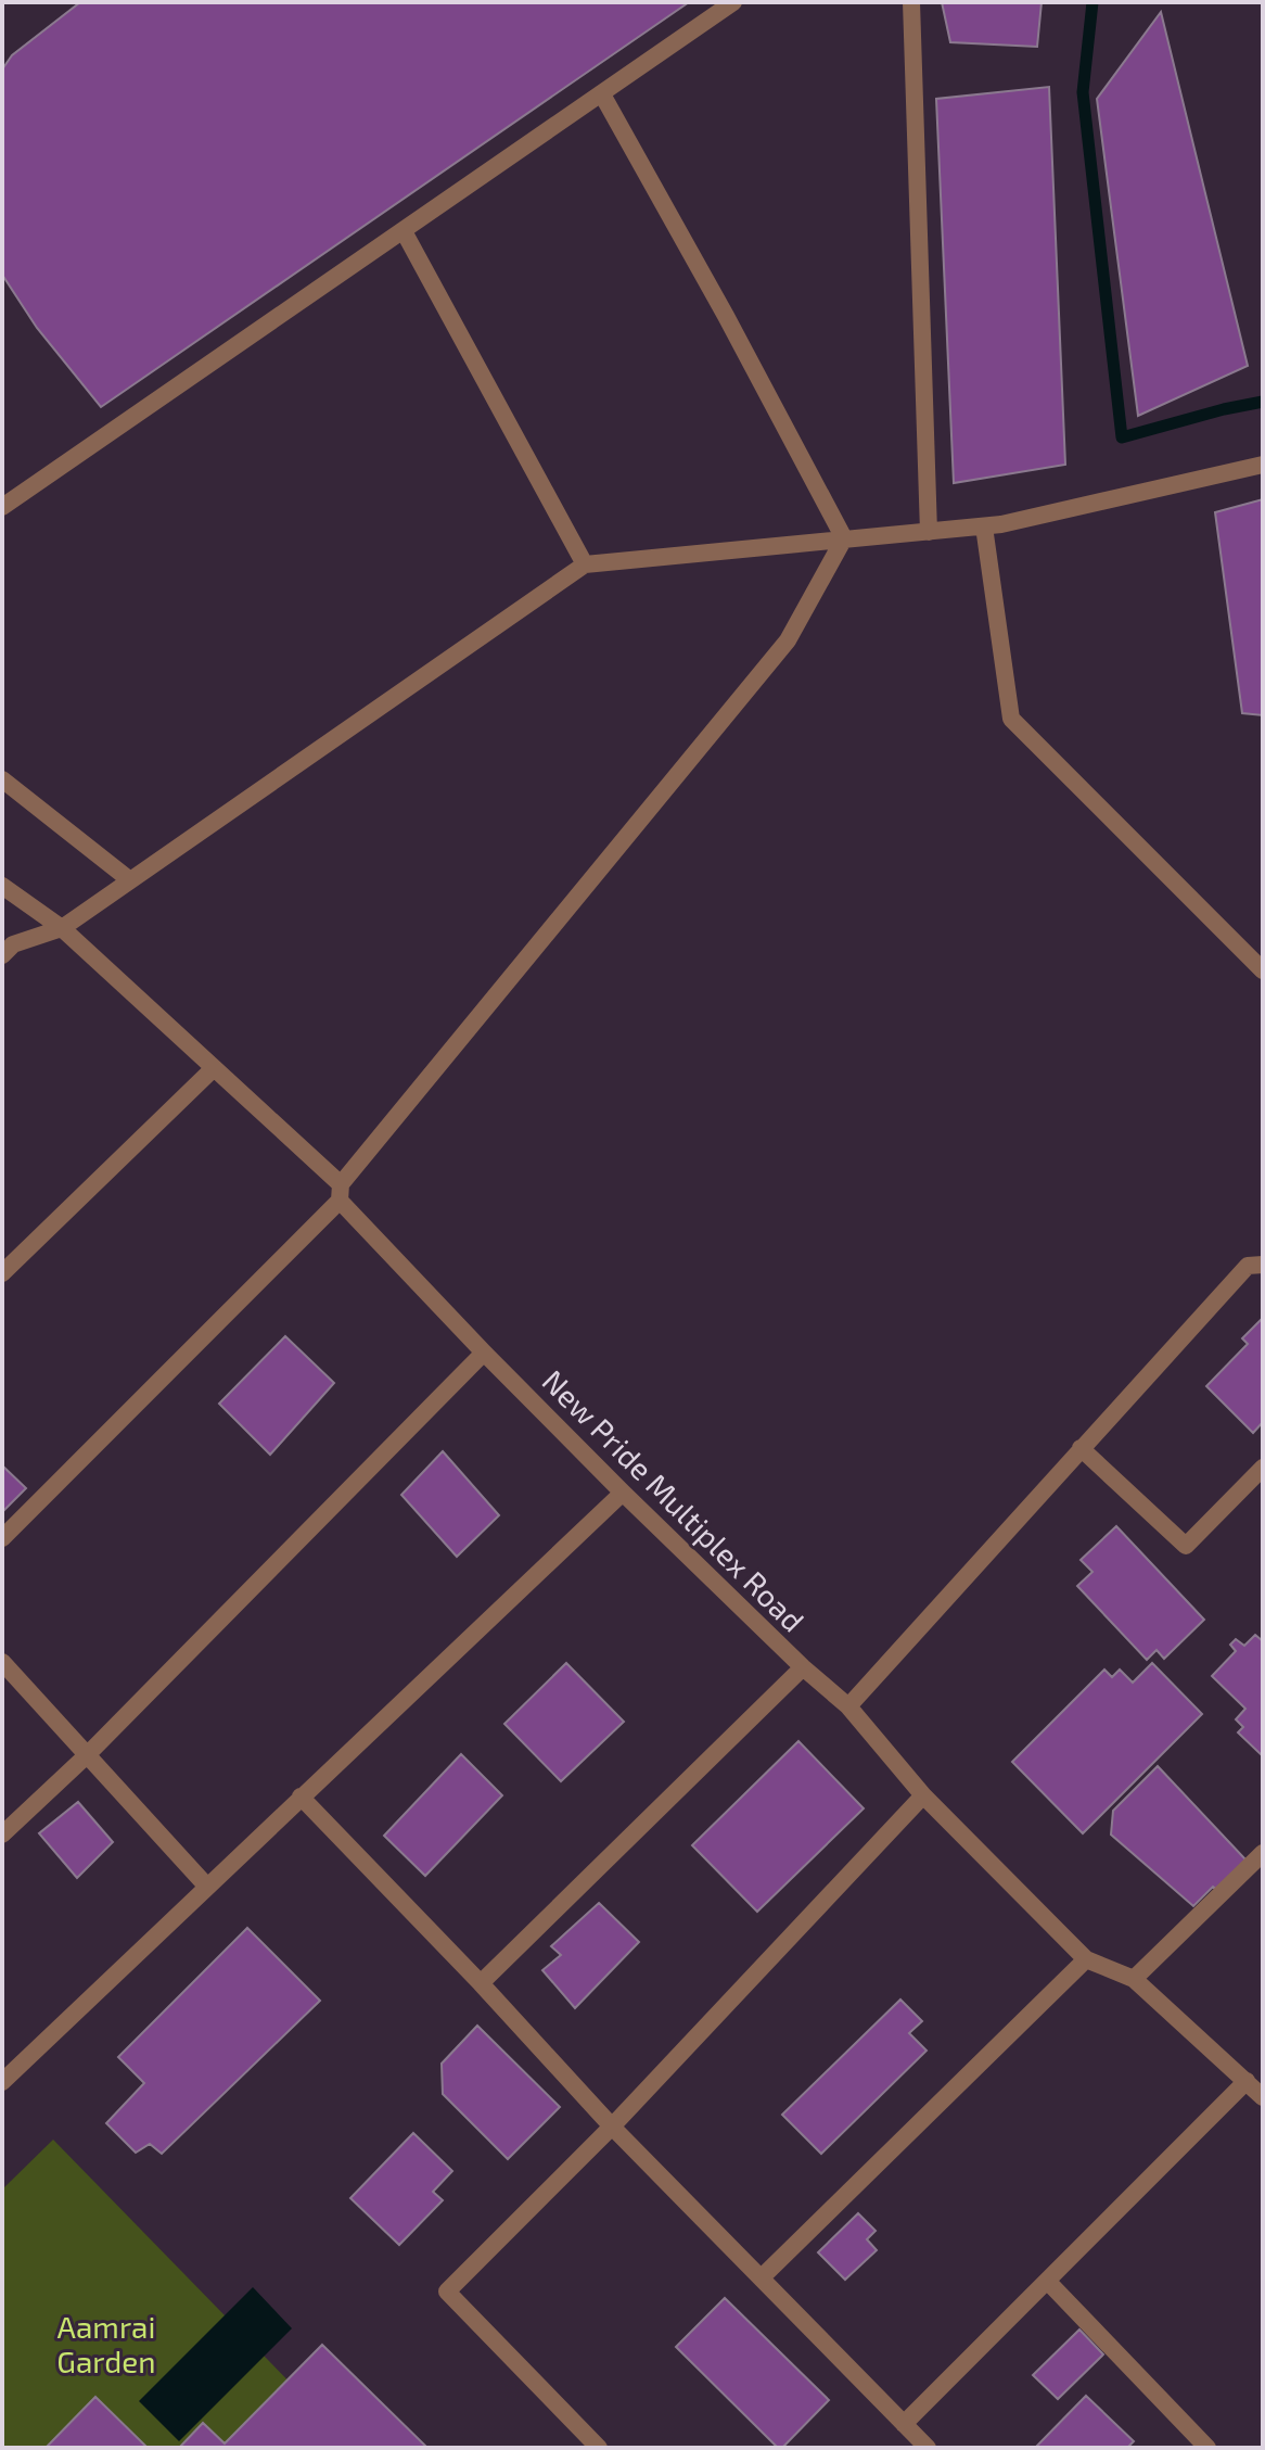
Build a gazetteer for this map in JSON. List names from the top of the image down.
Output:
{
  "streets": {
    "street": ["New Pride Multiplex Road"]
  },
  "parks": ["Aamrai Garden"]
}
